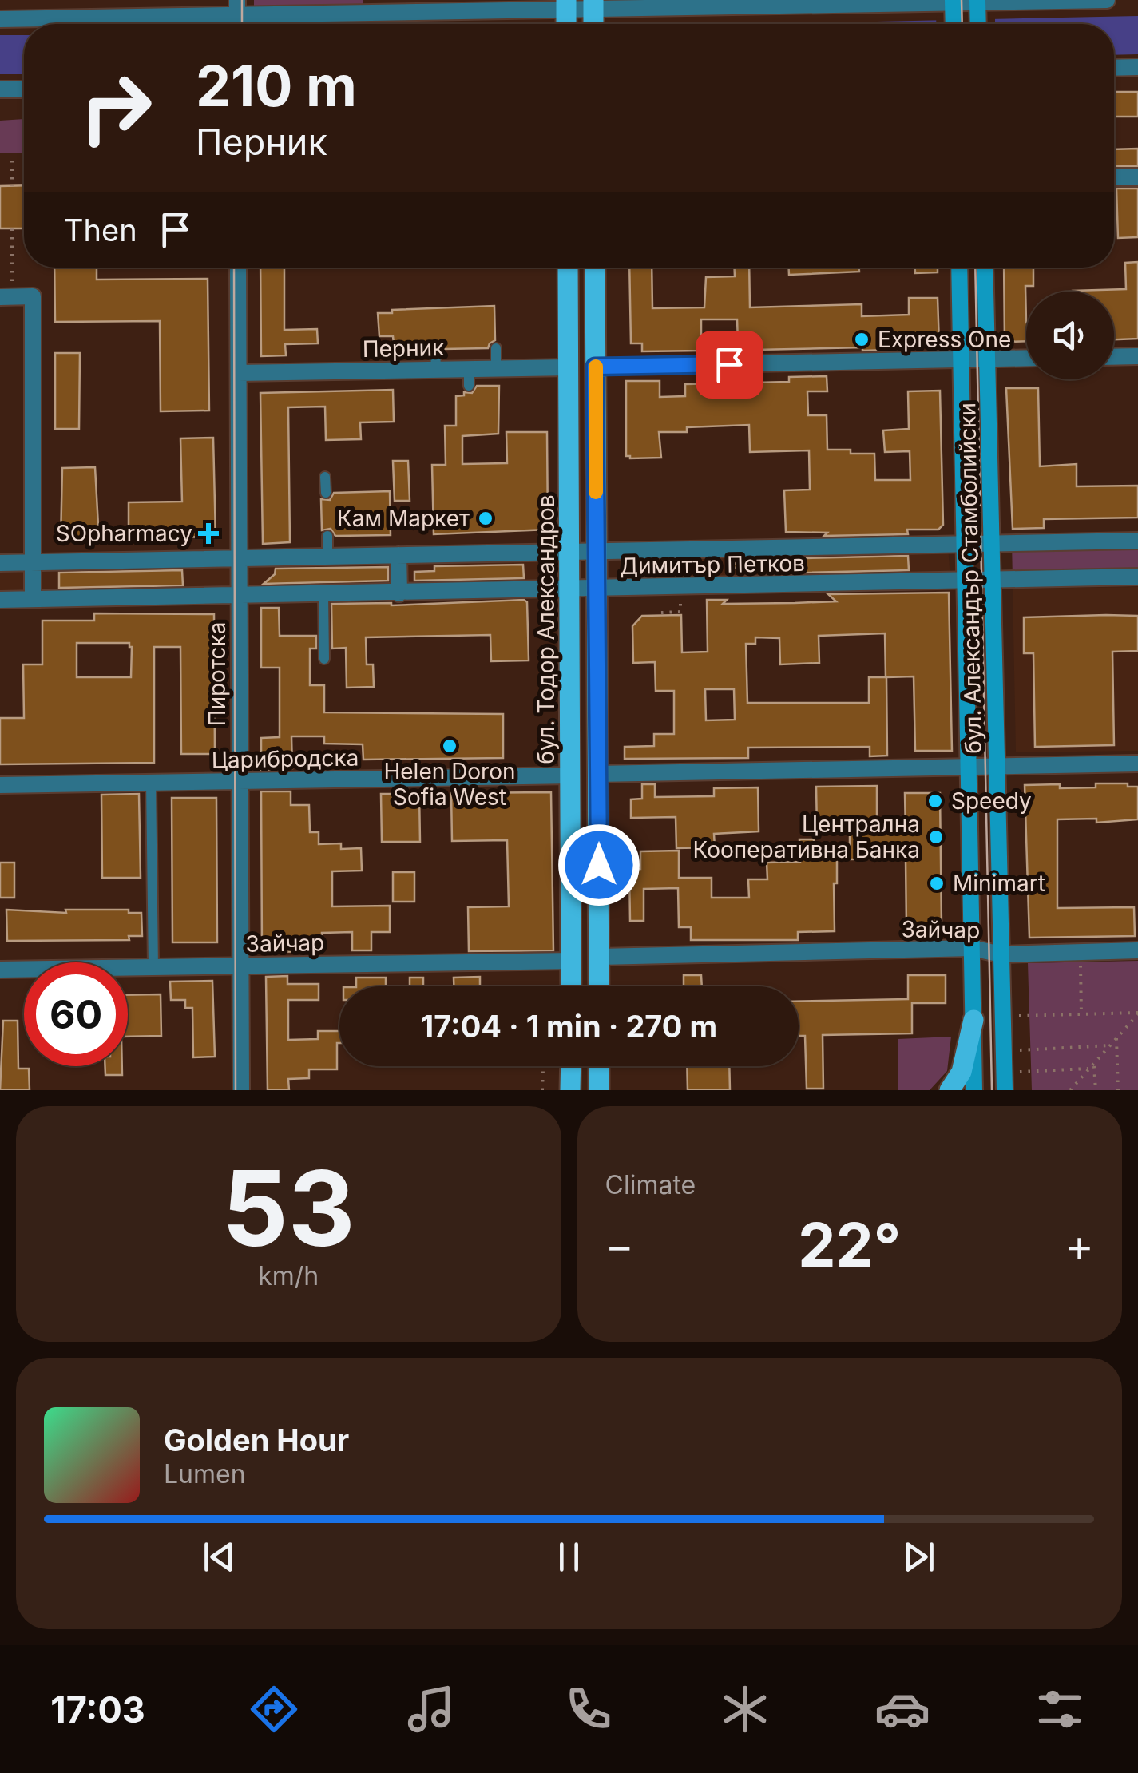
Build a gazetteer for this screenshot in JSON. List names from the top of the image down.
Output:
{
  "streets": {
    "main road": ["бул. Александър Стамболийски", "бул. Тодор Александров"],
    "street": [
      "Перник",
      "Димитър Петков",
      "Пиротска",
      "Царибродска",
      "Зайчар"
    ]
  },
  "crossings": [
    ["Перник", "бул. Тодор Александров"],
    ["Перник", "Пиротска"],
    ["Димитър Петков", "бул. Александър Стамболийски"],
    ["Димитър Петков", "бул. Тодор Александров"],
    ["Димитър Петков", "Пиротска"],
    ["бул. Александър Стамболийски", "Зайчар"],
    ["бул. Тодор Александров", "Царибродска"],
    ["бул. Тодор Александров", "Зайчар"],
    ["Пиротска", "Царибродска"],
    ["Пиротска", "Зайчар"]
  ],
  "places": {
    "other": [
      "Express One",
      "Кам Маркет",
      "Helen Doron Sofia West",
      "Speedy",
      "Централна Кооперативна Банка",
      "Minimart"
    ],
    "health": ["SOpharmacy"]
  },
  "page": {
    "turn": ["210 m", "Перник"],
    "then": "Then",
    "limit": "60",
    "trip": "17:04 · 1 min · 270 m",
    "tile": [
      ["53", "km/h"],
      "Climate"
    ],
    "heat": ["−", "22°", "+"],
    "song": ["Golden Hour", "Lumen"],
    "tabs": "17:03"
  }
}
